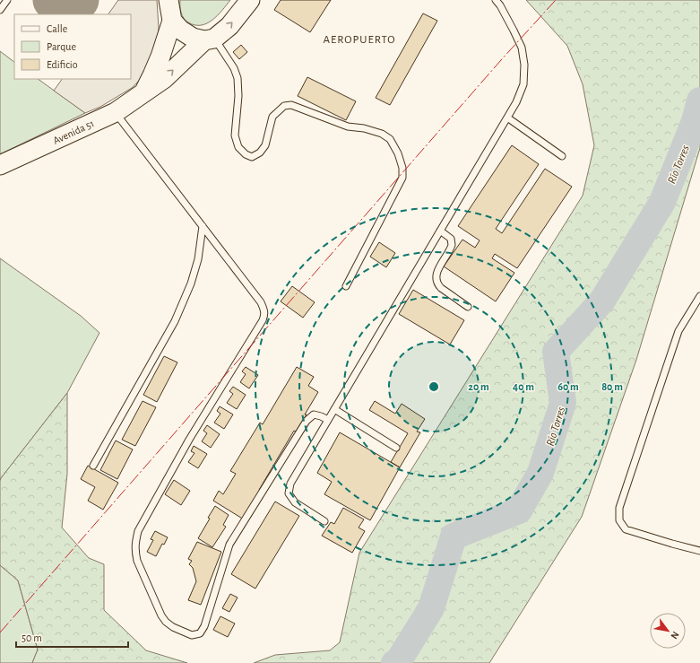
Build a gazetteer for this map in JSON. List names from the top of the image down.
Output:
{
  "streets": {
    "main road": ["Avenida 51"]
  },
  "one_way": ["Avenida 51"],
  "districts": ["AEROPUERTO"],
  "water": ["Río Torres"],
  "legend": ["Calle", "Parque", "Edificio"],
  "scale_bar": "50 m",
  "north": "bottom right",
  "rings": [
    "20 m",
    "40 m",
    "60 m",
    "80 m"
  ]
}
